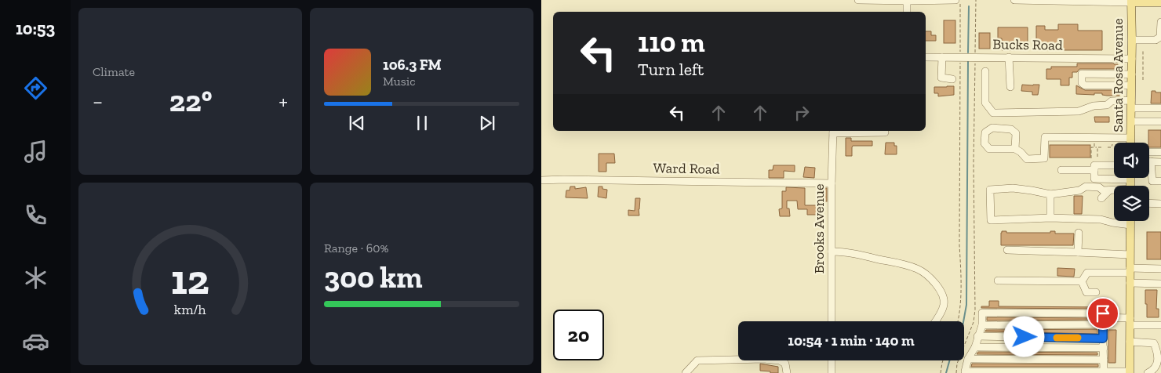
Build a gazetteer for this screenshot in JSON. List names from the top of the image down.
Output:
{
  "streets": {
    "main road": ["Santa Rosa Avenue"],
    "street": ["Bucks Road", "Ward Road", "Brooks Avenue"]
  },
  "crossings": [
    ["Bucks Road", "Santa Rosa Avenue"],
    ["Ward Road", "Brooks Avenue"]
  ],
  "page": {
    "tabs": "10:53",
    "tile": [
      "Climate",
      ["Range · 60%", "300 km"]
    ],
    "turn": ["110 m", "Turn left"],
    "song": ["106.3 FM", "Music"],
    "heat": ["−", "22°", "+"],
    "limit": "20",
    "trip": "10:54 · 1 min · 140 m",
    "gauge": ["12", "km/h"]
  }
}
